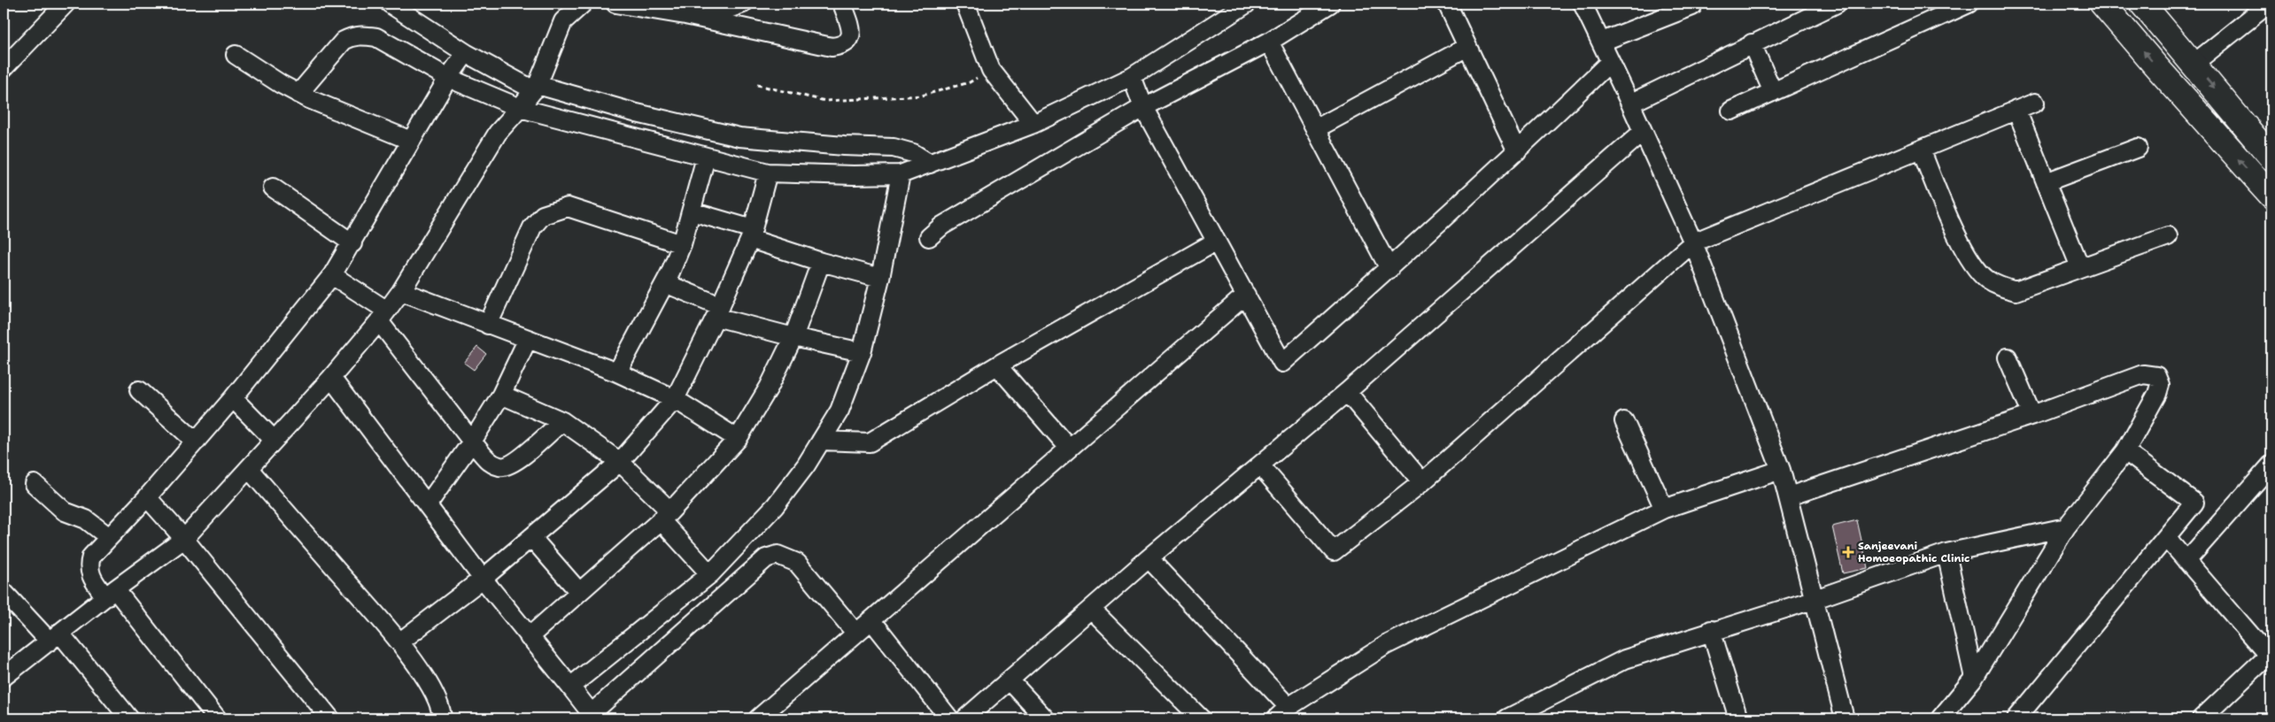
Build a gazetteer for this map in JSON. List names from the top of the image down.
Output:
{
  "places": {
    "health": ["Sanjeevani Homoeopathic Clinic"]
  }
}
